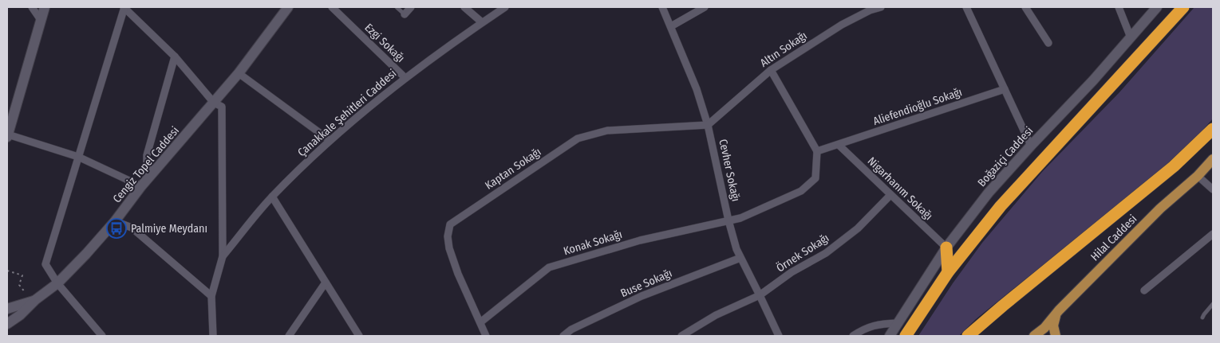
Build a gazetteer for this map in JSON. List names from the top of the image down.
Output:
{
  "streets": {
    "main road": ["Boğaziçi Caddesi", "Cengiz Topel Caddesi", "Hilal Caddesi"],
    "street": [
      "Ezgi Sokağı",
      "Altın Sokağı",
      "Aliefendioğlu Sokağı",
      "Çanakkale Şehitleri Caddesi",
      "Kaptan Sokağı",
      "Cevher Sokağı",
      "Nigarhanım Sokağı",
      "Konak Sokağı",
      "Örnek Sokağı",
      "Buse Sokağı"
    ]
  },
  "crossings": [
    ["Ezgi Sokağı", "Çanakkale Şehitleri Caddesi"],
    ["Altın Sokağı", "Kaptan Sokağı"],
    ["Altın Sokağı", "Cevher Sokağı"],
    ["Aliefendioğlu Sokağı", "Nigarhanım Sokağı"],
    ["Boğaziçi Caddesi", "Nigarhanım Sokağı"],
    ["Kaptan Sokağı", "Cevher Sokağı"],
    ["Kaptan Sokağı", "Konak Sokağı"],
    ["Cevher Sokağı", "Konak Sokağı"],
    ["Cevher Sokağı", "Örnek Sokağı"],
    ["Cevher Sokağı", "Buse Sokağı"],
    ["Nigarhanım Sokağı", "Örnek Sokağı"]
  ],
  "places": {
    "bus stop": ["Palmiye Meydanı"]
  }
}
